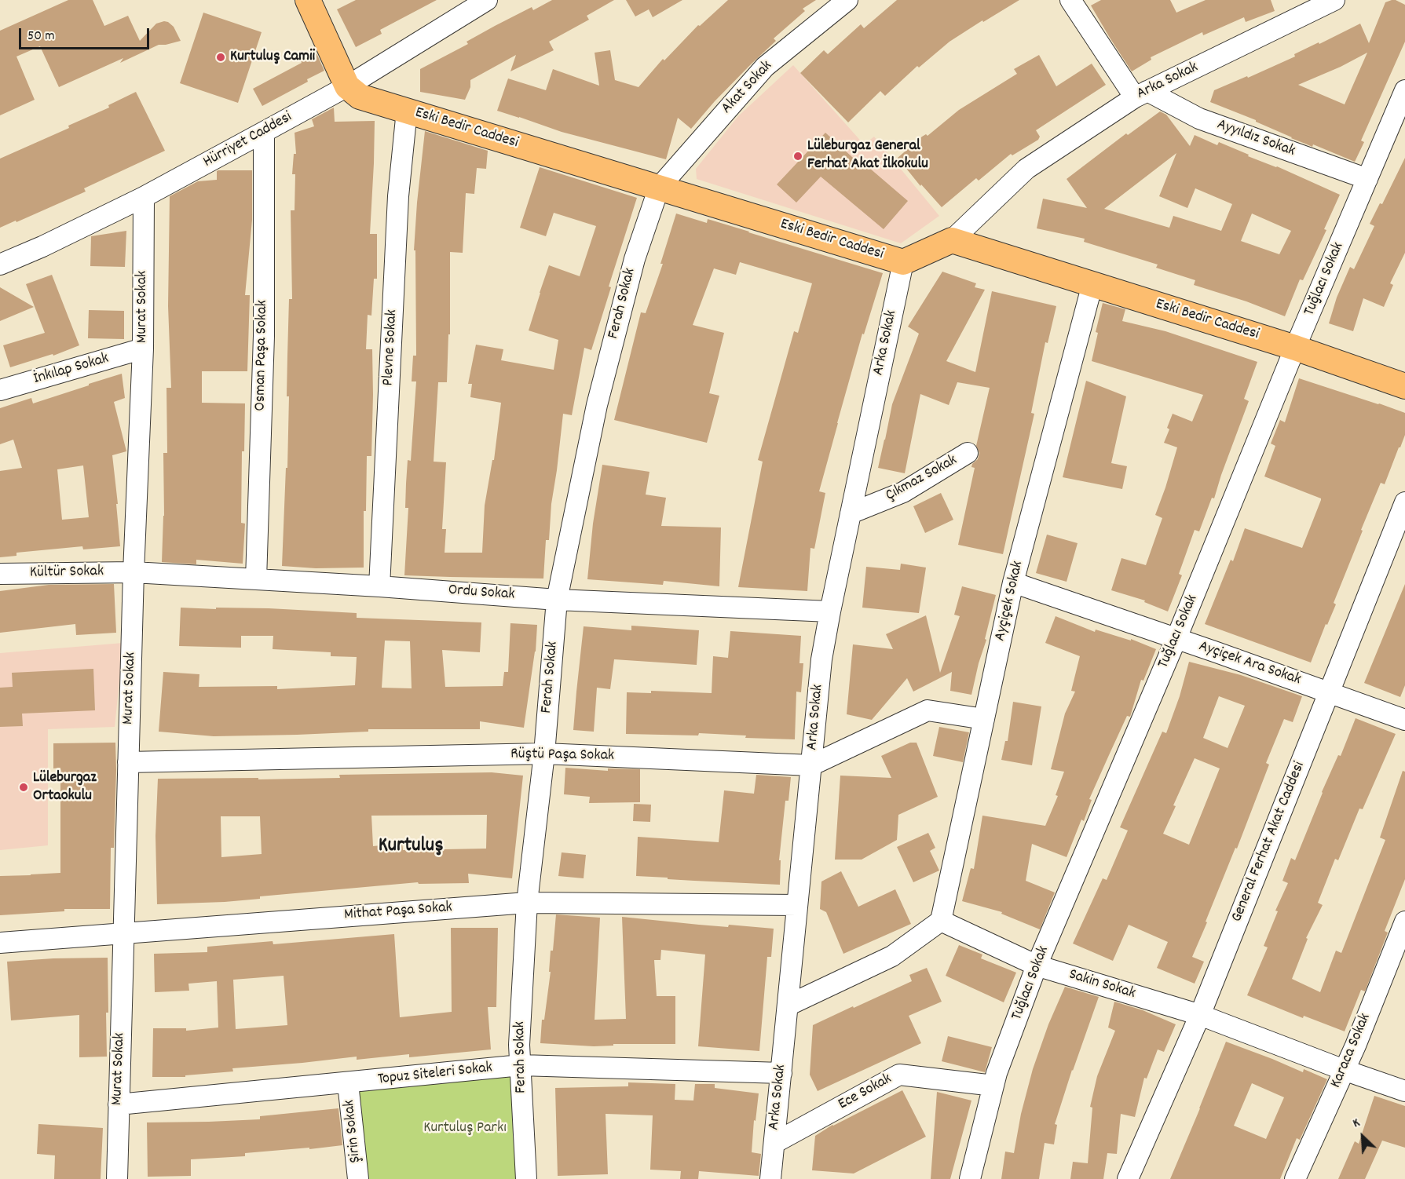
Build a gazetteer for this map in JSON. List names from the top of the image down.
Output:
{
  "streets": {
    "main road": ["Eski Bedir Caddesi"],
    "street": [
      "Arka Sokak",
      "Akat Sokak",
      "Ayyıldız Sokak",
      "Hürriyet Caddesi",
      "Tuğlacı Sokak",
      "Ferah Sokak",
      "Murat Sokak",
      "Plevne Sokak",
      "Osman Paşa Sokak",
      "İnkılap Sokak",
      "Çıkmaz Sokak",
      "Kültür Sokak",
      "Ordu Sokak",
      "Ayçiçek Sokak",
      "Ayçiçek Ara Sokak",
      "Rüştü Paşa Sokak",
      "General Ferhat Akat Caddesi",
      "Mithat Paşa Sokak",
      "Sakin Sokak",
      "Karaca Sokak",
      "Topuz Siteleri Sokak",
      "Ece Sokak",
      "Şirin Sokak"
    ]
  },
  "crossings": [
    ["Arka Sokak", "Eski Bedir Caddesi"],
    ["Arka Sokak", "Ayyıldız Sokak"],
    ["Arka Sokak", "Çıkmaz Sokak"],
    ["Arka Sokak", "Ordu Sokak"],
    ["Arka Sokak", "Rüştü Paşa Sokak"],
    ["Arka Sokak", "Mithat Paşa Sokak"],
    ["Arka Sokak", "Topuz Siteleri Sokak"],
    ["Arka Sokak", "Ece Sokak"],
    ["Akat Sokak", "Eski Bedir Caddesi"],
    ["Akat Sokak", "Ferah Sokak"],
    ["Eski Bedir Caddesi", "Hürriyet Caddesi"],
    ["Eski Bedir Caddesi", "Tuğlacı Sokak"],
    ["Eski Bedir Caddesi", "Ferah Sokak"],
    ["Eski Bedir Caddesi", "Plevne Sokak"],
    ["Eski Bedir Caddesi", "Ayçiçek Sokak"],
    ["Ayyıldız Sokak", "Tuğlacı Sokak"],
    ["Hürriyet Caddesi", "Murat Sokak"],
    ["Hürriyet Caddesi", "Osman Paşa Sokak"],
    ["Tuğlacı Sokak", "Ayçiçek Ara Sokak"],
    ["Tuğlacı Sokak", "Sakin Sokak"],
    ["Tuğlacı Sokak", "Ece Sokak"],
    ["Ferah Sokak", "Ordu Sokak"],
    ["Ferah Sokak", "Rüştü Paşa Sokak"],
    ["Ferah Sokak", "Mithat Paşa Sokak"],
    ["Ferah Sokak", "Topuz Siteleri Sokak"],
    ["Murat Sokak", "İnkılap Sokak"],
    ["Murat Sokak", "Kültür Sokak"],
    ["Murat Sokak", "Ordu Sokak"],
    ["Murat Sokak", "Rüştü Paşa Sokak"],
    ["Murat Sokak", "Mithat Paşa Sokak"],
    ["Murat Sokak", "Topuz Siteleri Sokak"],
    ["Plevne Sokak", "Ordu Sokak"],
    ["Osman Paşa Sokak", "Ordu Sokak"],
    ["Kültür Sokak", "Ordu Sokak"],
    ["Ayçiçek Sokak", "Ayçiçek Ara Sokak"],
    ["Ayçiçek Sokak", "Rüştü Paşa Sokak"],
    ["Ayçiçek Sokak", "Sakin Sokak"],
    ["Ayçiçek Ara Sokak", "General Ferhat Akat Caddesi"],
    ["General Ferhat Akat Caddesi", "Sakin Sokak"],
    ["Sakin Sokak", "Karaca Sokak"],
    ["Topuz Siteleri Sokak", "Şirin Sokak"]
  ],
  "districts": ["Kurtuluş"],
  "parks": ["Kurtuluş Parkı"],
  "places": ["Kurtuluş Camii", "Lüleburgaz General Ferhat Akat İlkokulu", "Lüleburgaz Ortaokulu"],
  "scale_bar": "50 m",
  "north": "top left"
}
